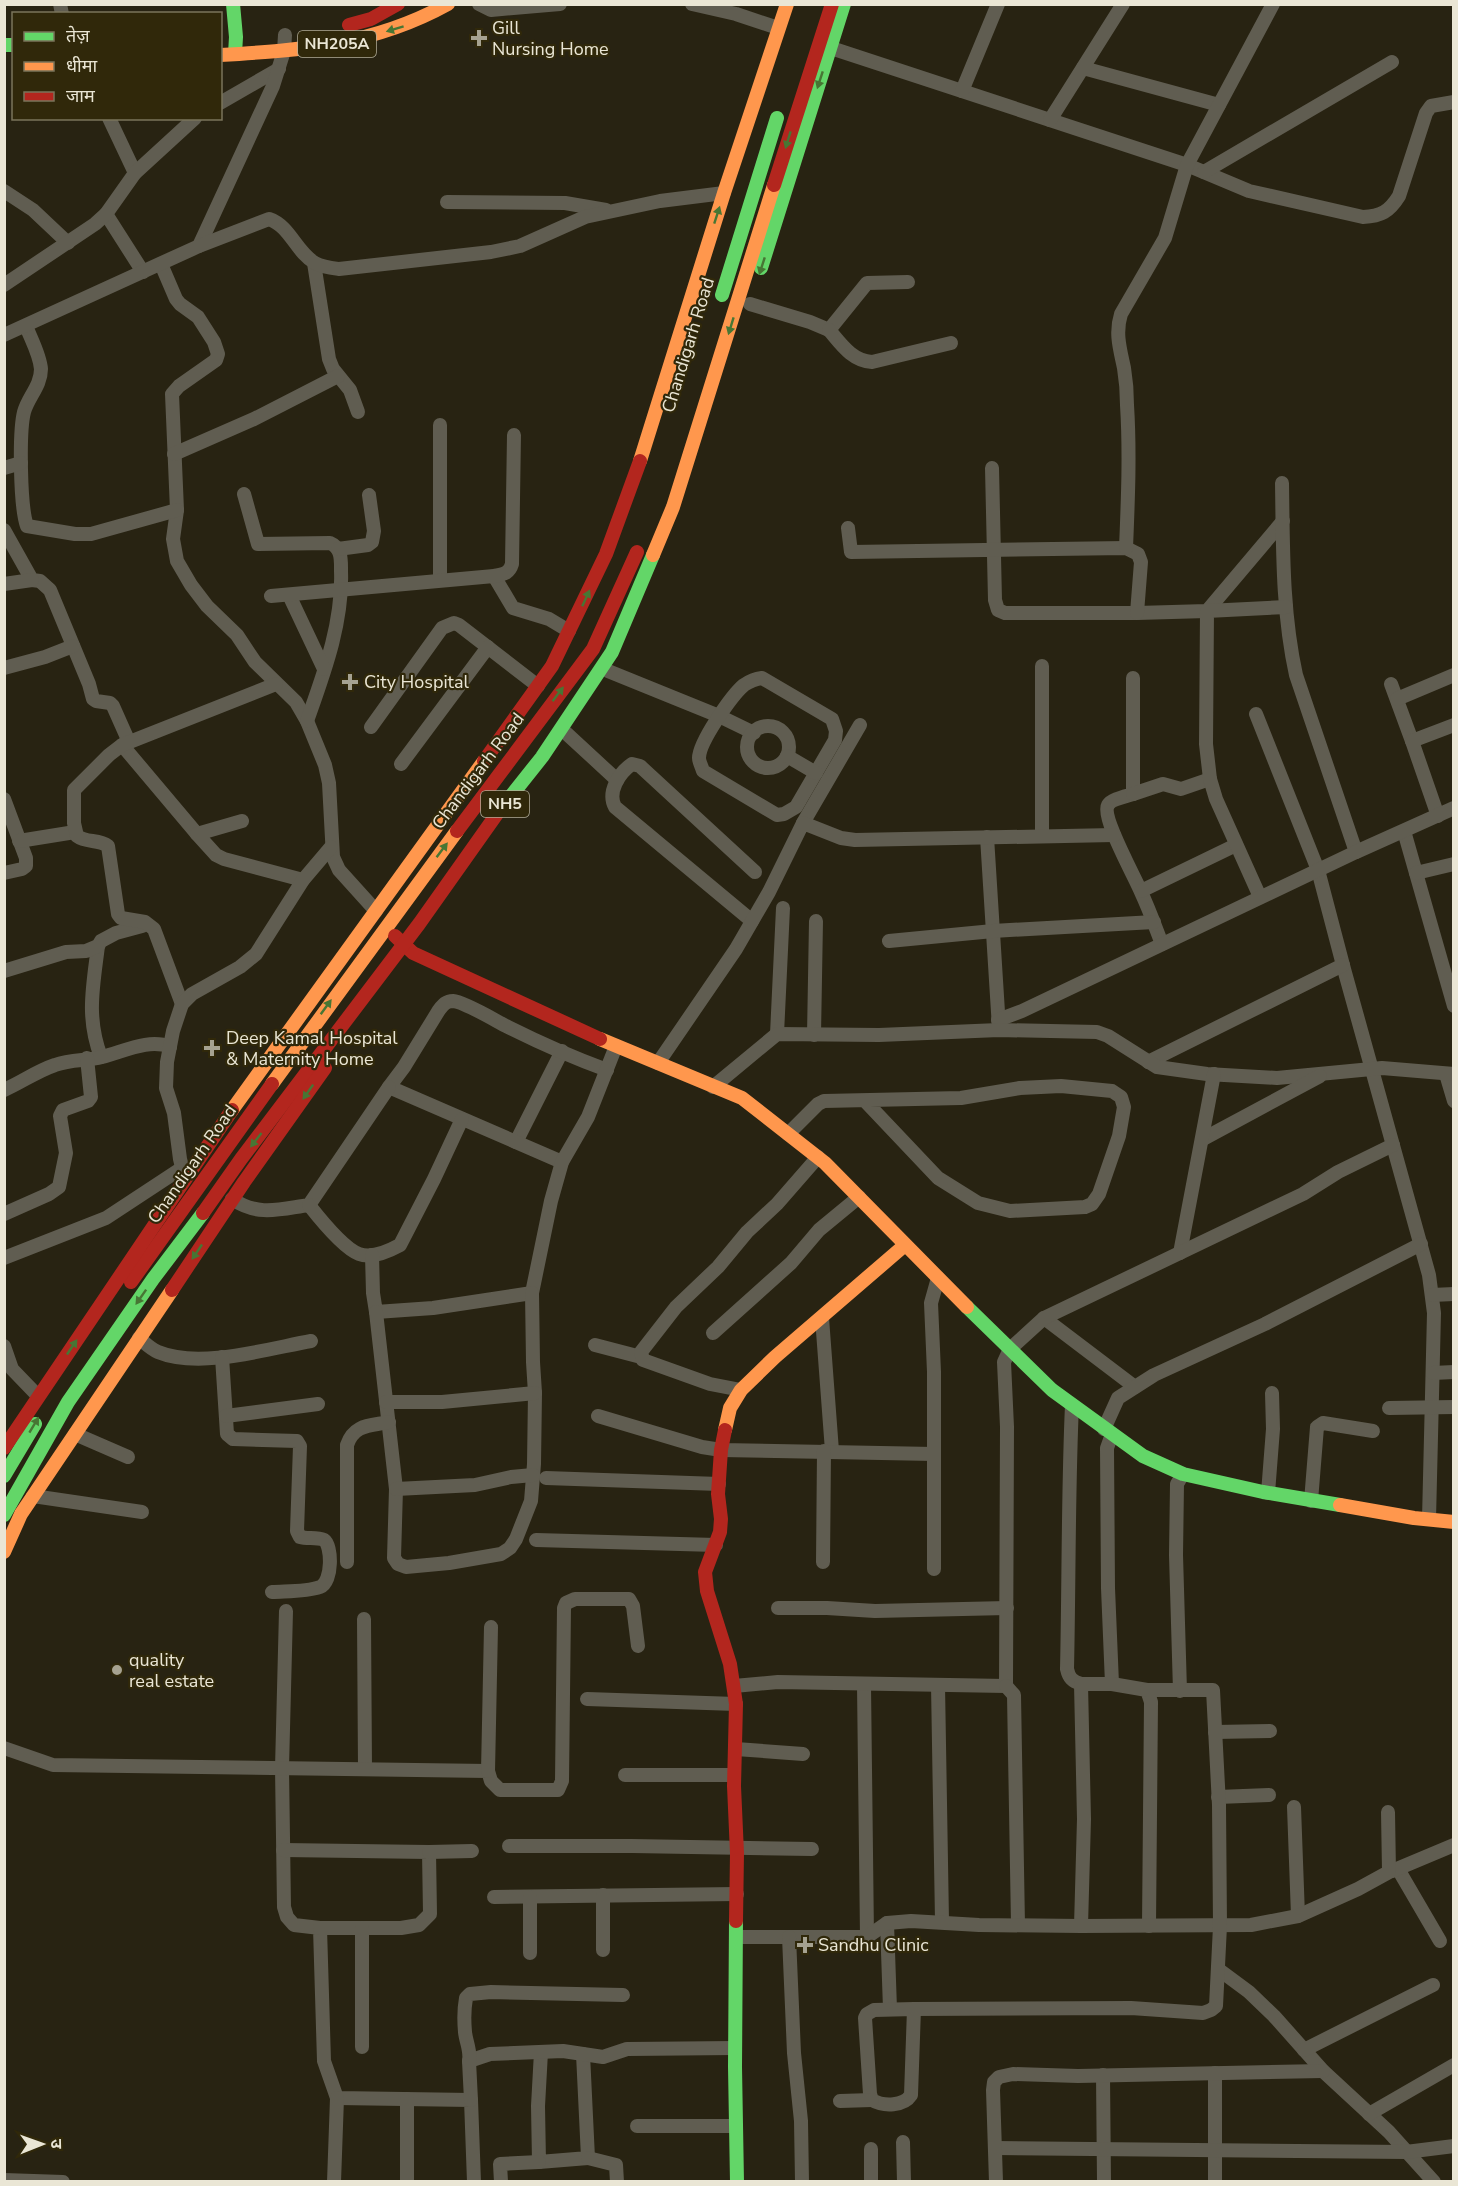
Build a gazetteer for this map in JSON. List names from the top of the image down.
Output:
{
  "streets": {
    "main road": ["NH205A", "Chandigarh Road", "NH5"]
  },
  "places": {
    "health": [
      "Gill Nursing Home",
      "City Hospital",
      "Deep Kamal Hospital & Maternity Home",
      "Sandhu Clinic"
    ],
    "other": ["quality real estate"]
  },
  "legend": ["तेज़", "धीमा", "जाम"],
  "north": "right"
}
